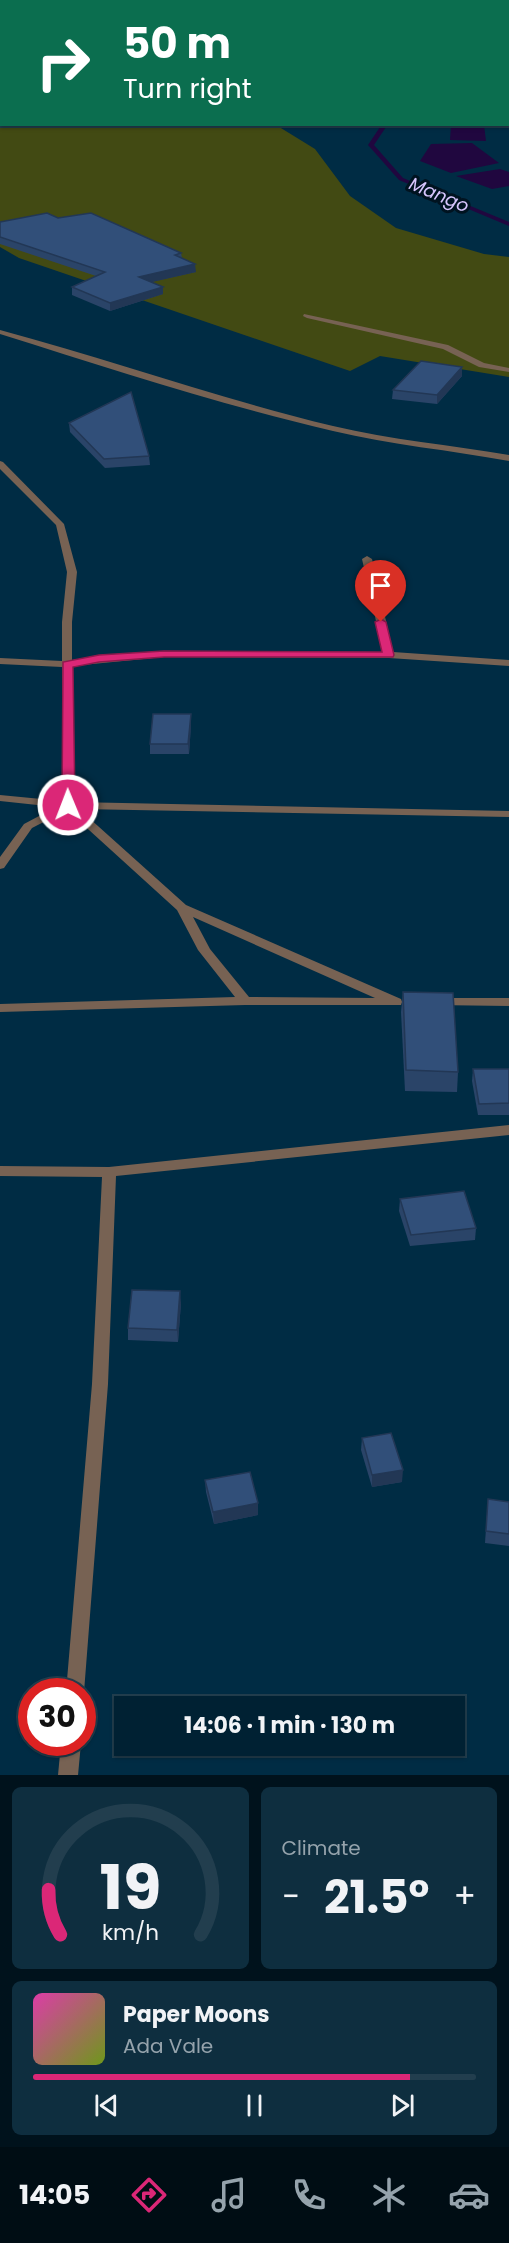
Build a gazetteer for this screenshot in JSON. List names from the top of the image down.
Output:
{
  "water": ["Mango"],
  "page": {
    "turn": ["50 m", "Turn right"],
    "limit": "30",
    "trip": "14:06 · 1 min · 130 m",
    "tile": "Climate",
    "heat": ["−", "21.5°", "+"],
    "song": ["Paper Moons", "Ada Vale"],
    "tabs": "14:05",
    "gauge": ["19", "km/h"]
  }
}
